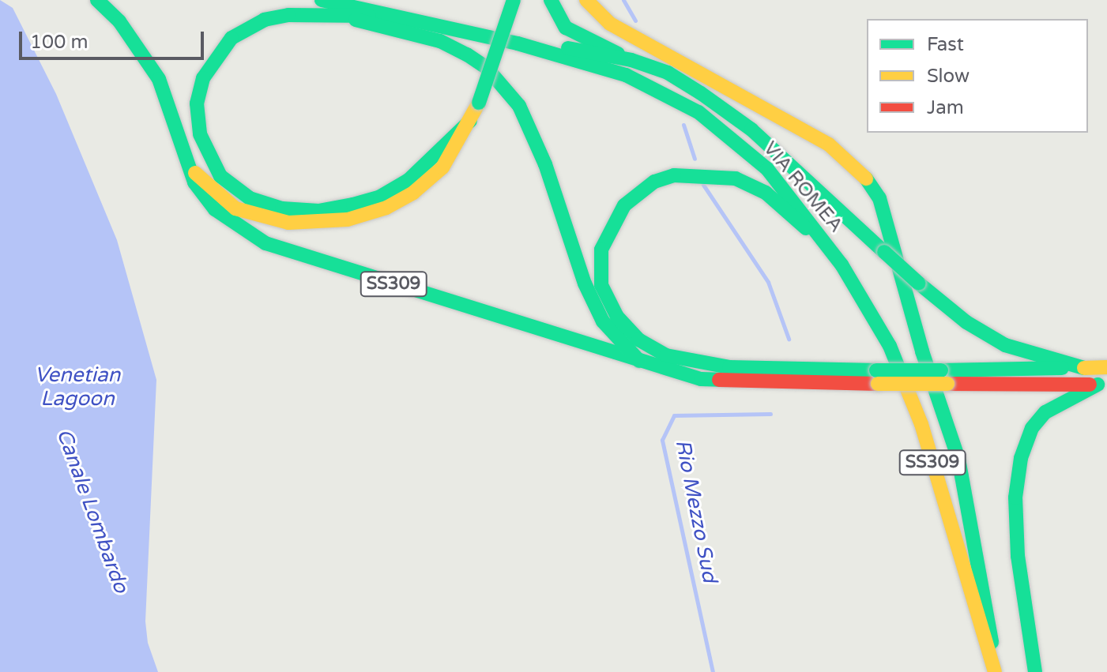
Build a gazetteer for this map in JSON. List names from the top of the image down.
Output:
{
  "streets": {
    "main road": ["VIA ROMEA", "SS309"]
  },
  "crossings": [
    ["VIA ROMEA", "SS309"]
  ],
  "water": ["Venetian Lagoon", "Canale Lombardo", "Rio Mezzo Sud"],
  "legend": ["Fast", "Slow", "Jam"],
  "scale_bar": "100 m"
}
